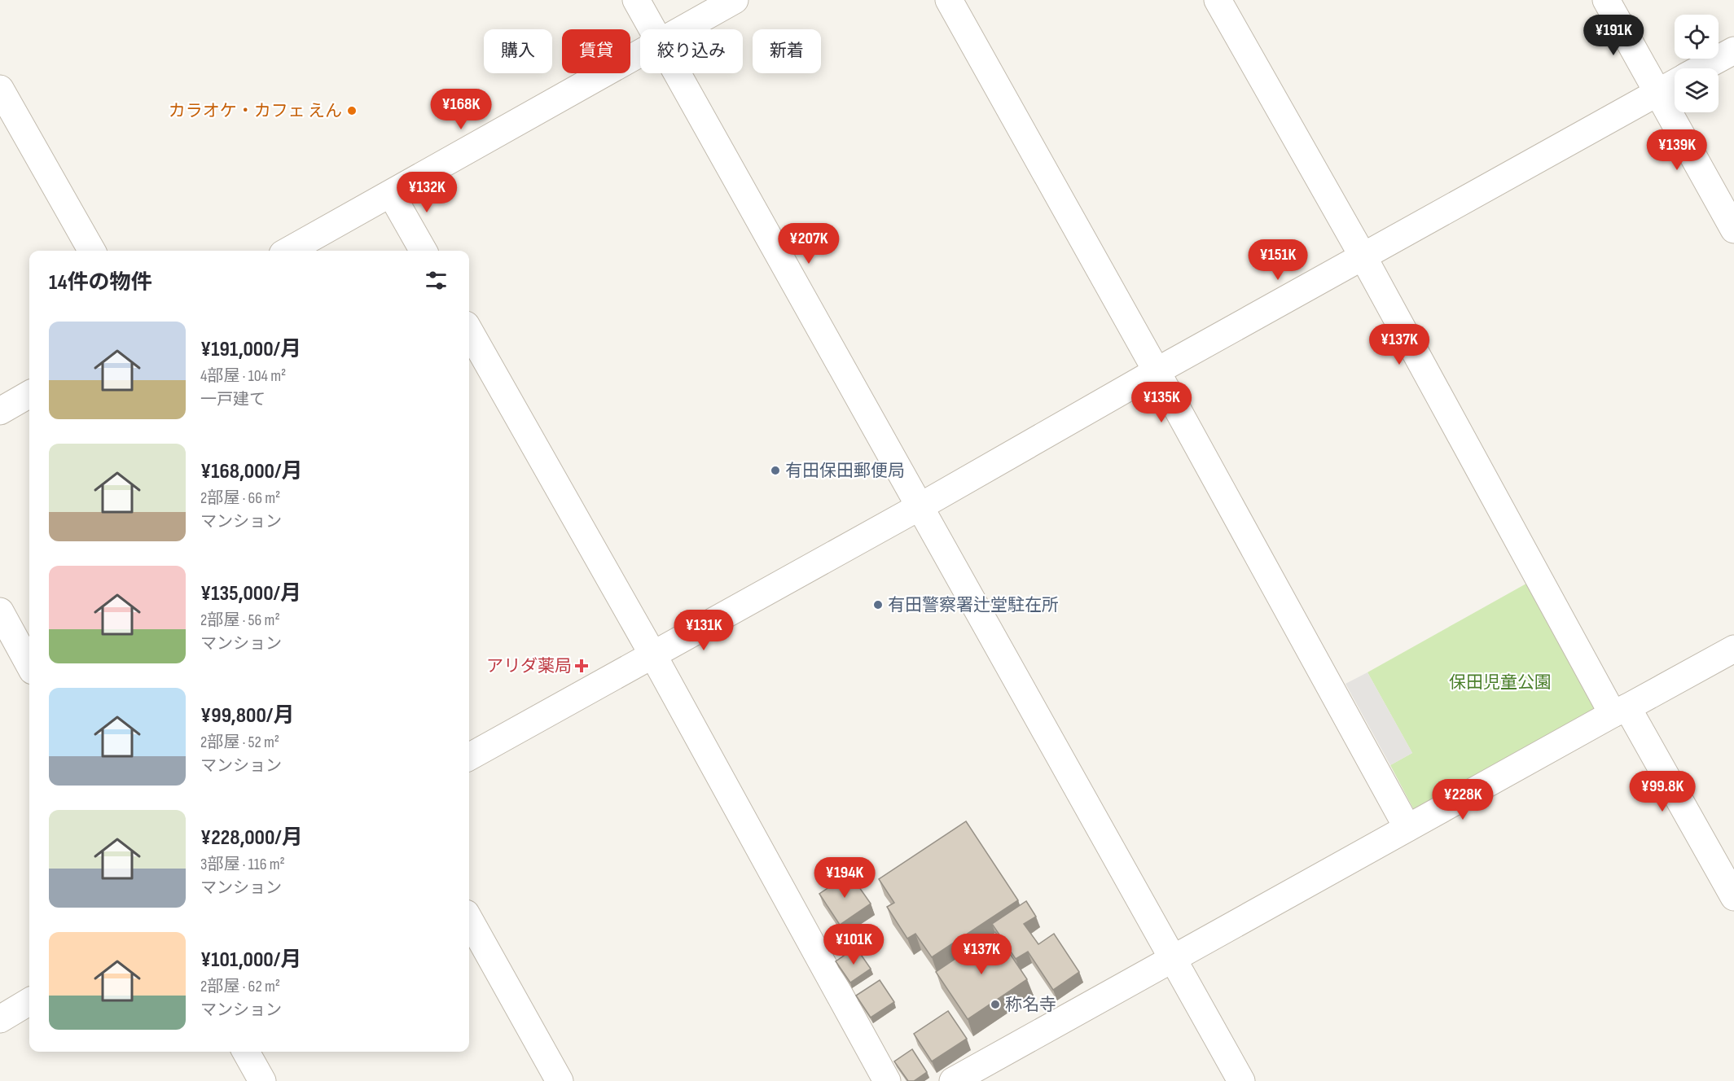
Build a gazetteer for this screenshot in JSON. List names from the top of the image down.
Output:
{
  "parks": ["保田児童公園"],
  "places": {
    "other": [
      "カラオケ・カフェ えん",
      "有田保田郵便局",
      "有田警察署辻堂駐在所",
      "称名寺"
    ],
    "health": ["アリダ薬局"]
  },
  "page": {
    "price": [
      "¥191K",
      "¥168K",
      "¥139K",
      "¥132K",
      "¥207K",
      "¥151K",
      "¥137K",
      "¥135K",
      "¥131K",
      "¥99.8K",
      "¥228K",
      "¥194K",
      "¥101K",
      "¥137K"
    ],
    "chip": [
      "購入",
      "賃貸",
      "絞り込み",
      "新着"
    ],
    "heading": "14件の物件",
    "list": [
      {
        "name": "¥191,000/月",
        "note": "4部屋 · 104 m² · 一戸建て"
      },
      {
        "name": "¥168,000/月",
        "note": "2部屋 · 66 m² · マンション"
      },
      {
        "name": "¥135,000/月",
        "note": "2部屋 · 56 m² · マンション"
      },
      {
        "name": "¥99,800/月",
        "note": "2部屋 · 52 m² · マンション"
      },
      {
        "name": "¥228,000/月",
        "note": "3部屋 · 116 m² · マンション"
      },
      {
        "name": "¥101,000/月",
        "note": "2部屋 · 62 m² · マンション"
      }
    ]
  }
}
